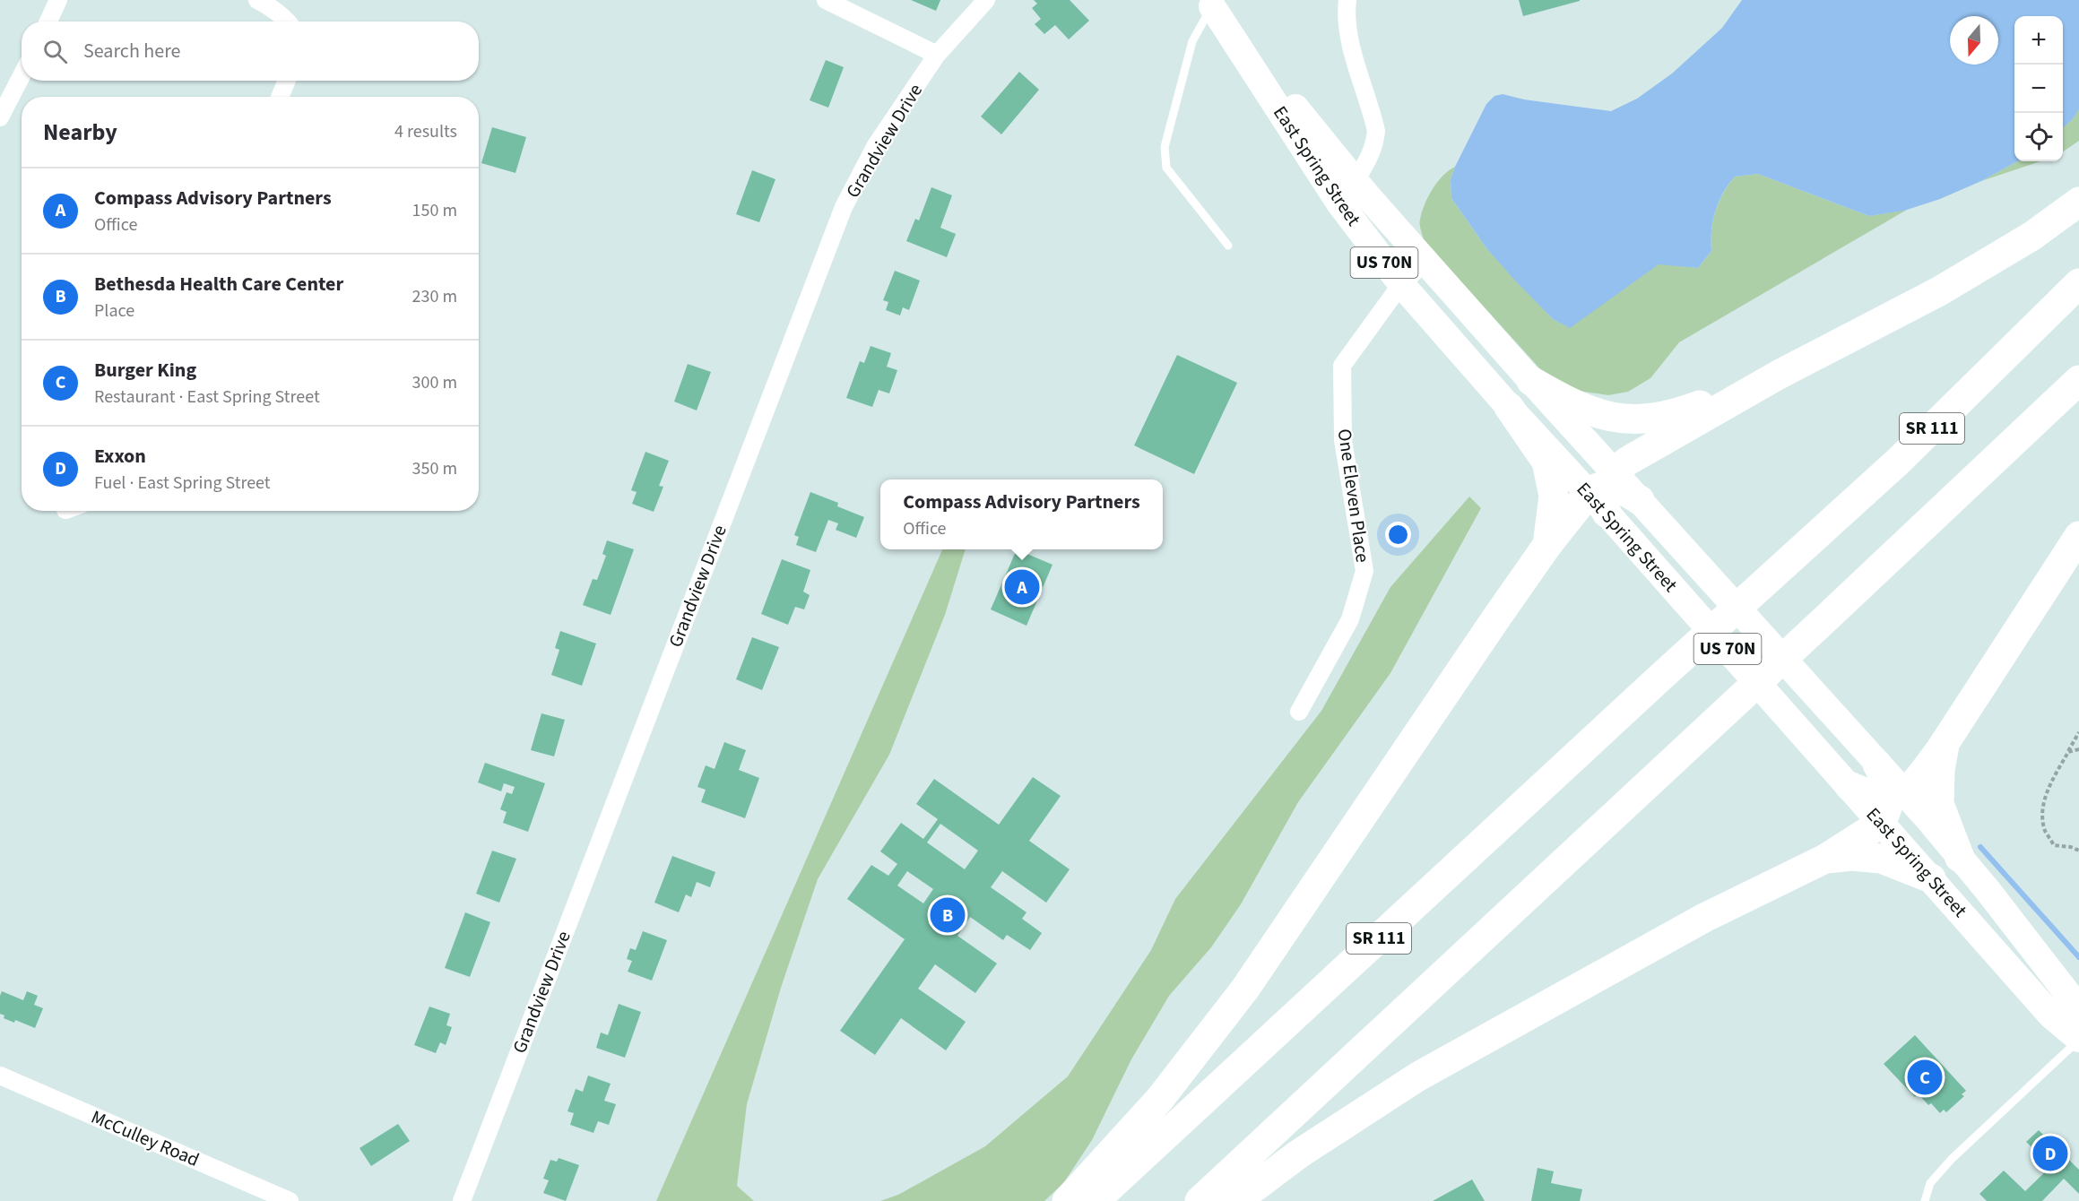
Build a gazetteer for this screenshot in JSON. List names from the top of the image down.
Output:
{
  "streets": {
    "highway": ["SR 111"],
    "main road": ["East Spring Street", "US 70N"],
    "street": ["Grandview Drive", "One Eleven Place", "McCulley Road"]
  },
  "crossings": [
    ["East Spring Street", "One Eleven Place"]
  ],
  "north": "bottom",
  "page": {
    "map_buttons": ["+", "−"],
    "search": "Search here",
    "heading": ["Nearby", "4 results"],
    "list": [
      {
        "mark": "A",
        "name": "Compass Advisory Partners",
        "note": "Office",
        "value": "150 m"
      },
      {
        "mark": "B",
        "name": "Bethesda Health Care Center",
        "note": "Place",
        "value": "230 m"
      },
      {
        "mark": "C",
        "name": "Burger King",
        "note": "Restaurant · East Spring Street",
        "value": "300 m"
      },
      {
        "mark": "D",
        "name": "Exxon",
        "note": "Fuel · East Spring Street",
        "value": "350 m"
      }
    ],
    "popup": ["Compass Advisory Partners", "Office"],
    "pins": [
      "A",
      "B",
      "C",
      "D"
    ]
  }
}
